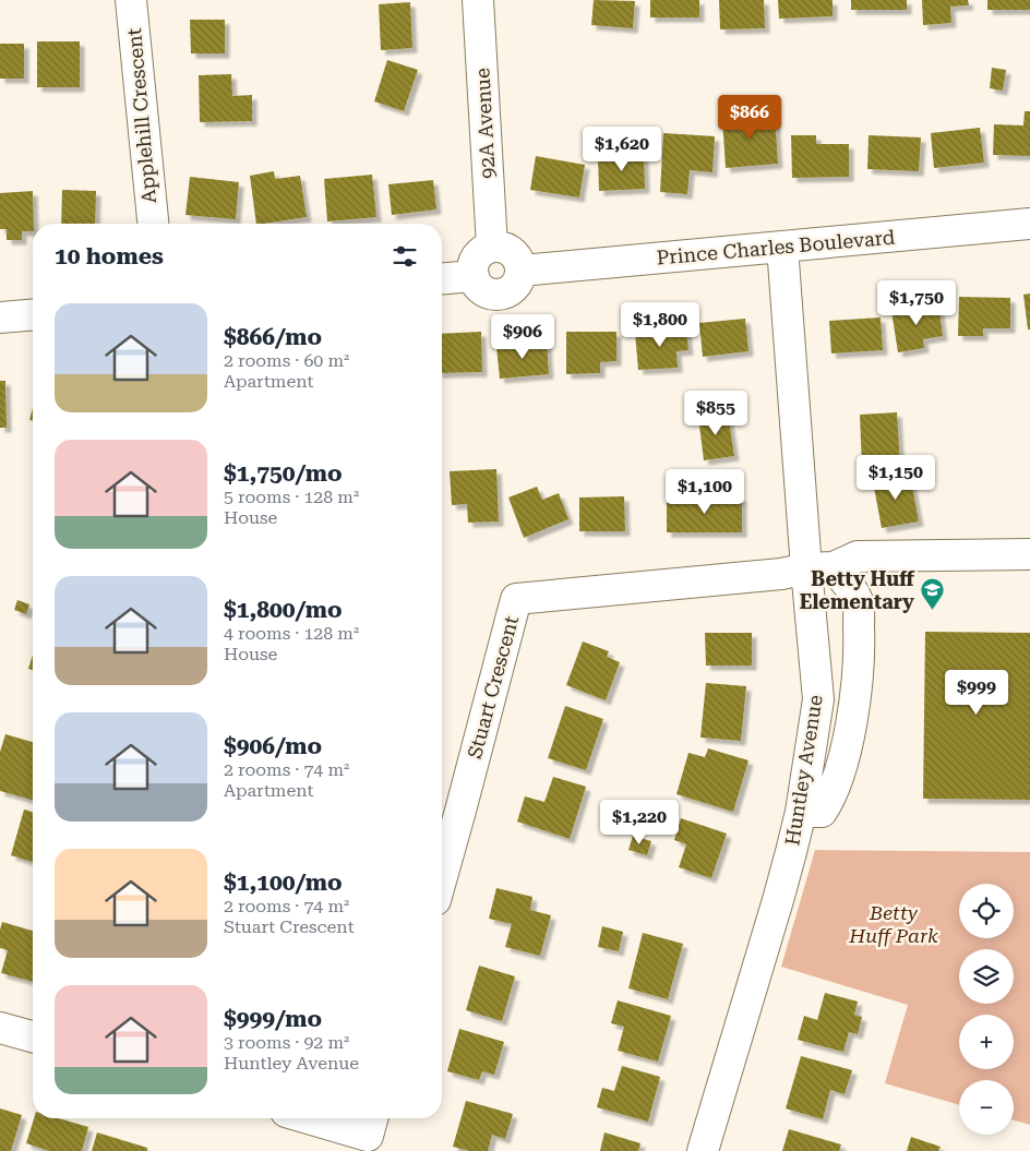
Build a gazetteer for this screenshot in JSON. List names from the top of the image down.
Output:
{
  "streets": {
    "street": [
      "Applehill Crescent",
      "92A Avenue",
      "Prince Charles Boulevard",
      "Stuart Crescent",
      "Huntley Avenue"
    ]
  },
  "crossings": [
    ["92A Avenue", "Prince Charles Boulevard"],
    ["Prince Charles Boulevard", "Huntley Avenue"],
    ["Stuart Crescent", "Huntley Avenue"]
  ],
  "parks": ["Betty Huff Park"],
  "places": {
    "school or university": ["Betty Huff Elementary"]
  },
  "page": {
    "price": [
      "$866",
      "$1,620",
      "$1,750",
      "$1,800",
      "$906",
      "$855",
      "$1,150",
      "$1,100",
      "$999",
      "$1,220"
    ],
    "heading": "10 homes",
    "list": [
      {
        "name": "$866/mo",
        "note": "2 rooms · 60 m² · Apartment"
      },
      {
        "name": "$1,750/mo",
        "note": "5 rooms · 128 m² · House"
      },
      {
        "name": "$1,800/mo",
        "note": "4 rooms · 128 m² · House"
      },
      {
        "name": "$906/mo",
        "note": "2 rooms · 74 m² · Apartment"
      },
      {
        "name": "$1,100/mo",
        "note": "2 rooms · 74 m² · Stuart Crescent"
      },
      {
        "name": "$999/mo",
        "note": "3 rooms · 92 m² · Huntley Avenue"
      }
    ],
    "map_buttons": ["+", "−"]
  }
}
